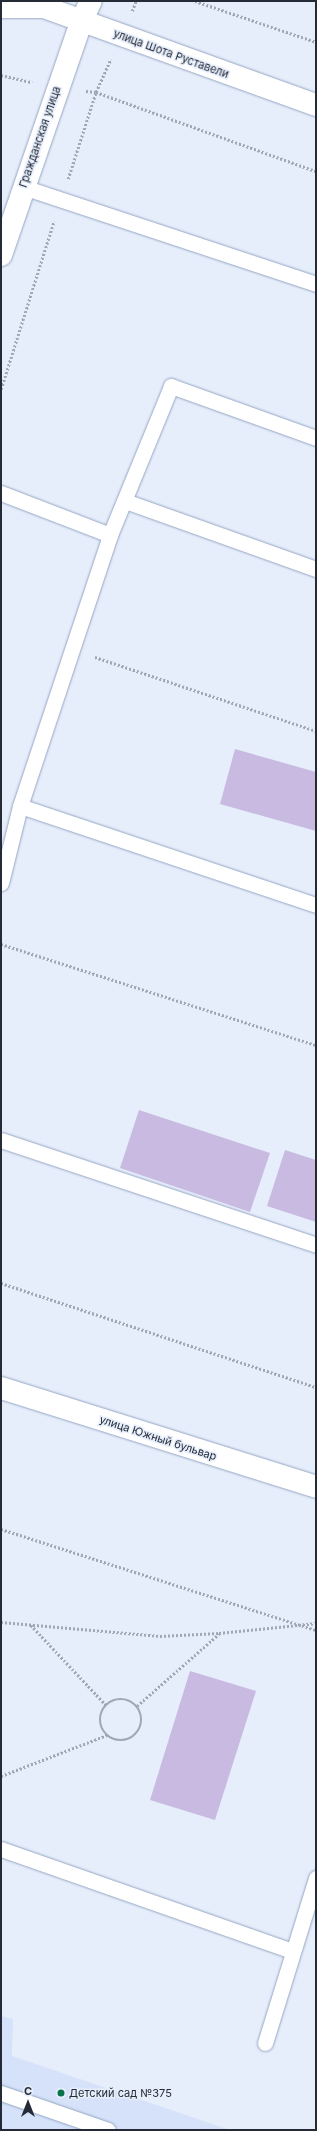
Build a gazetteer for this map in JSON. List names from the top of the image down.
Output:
{
  "streets": {
    "street": ["улица Шота Руставели", "Гражданская улица", "улица Южный бульвар"]
  },
  "crossings": [
    ["улица Шота Руставели", "Гражданская улица"]
  ],
  "places": ["Детский сад №375"],
  "north": "top"
}
